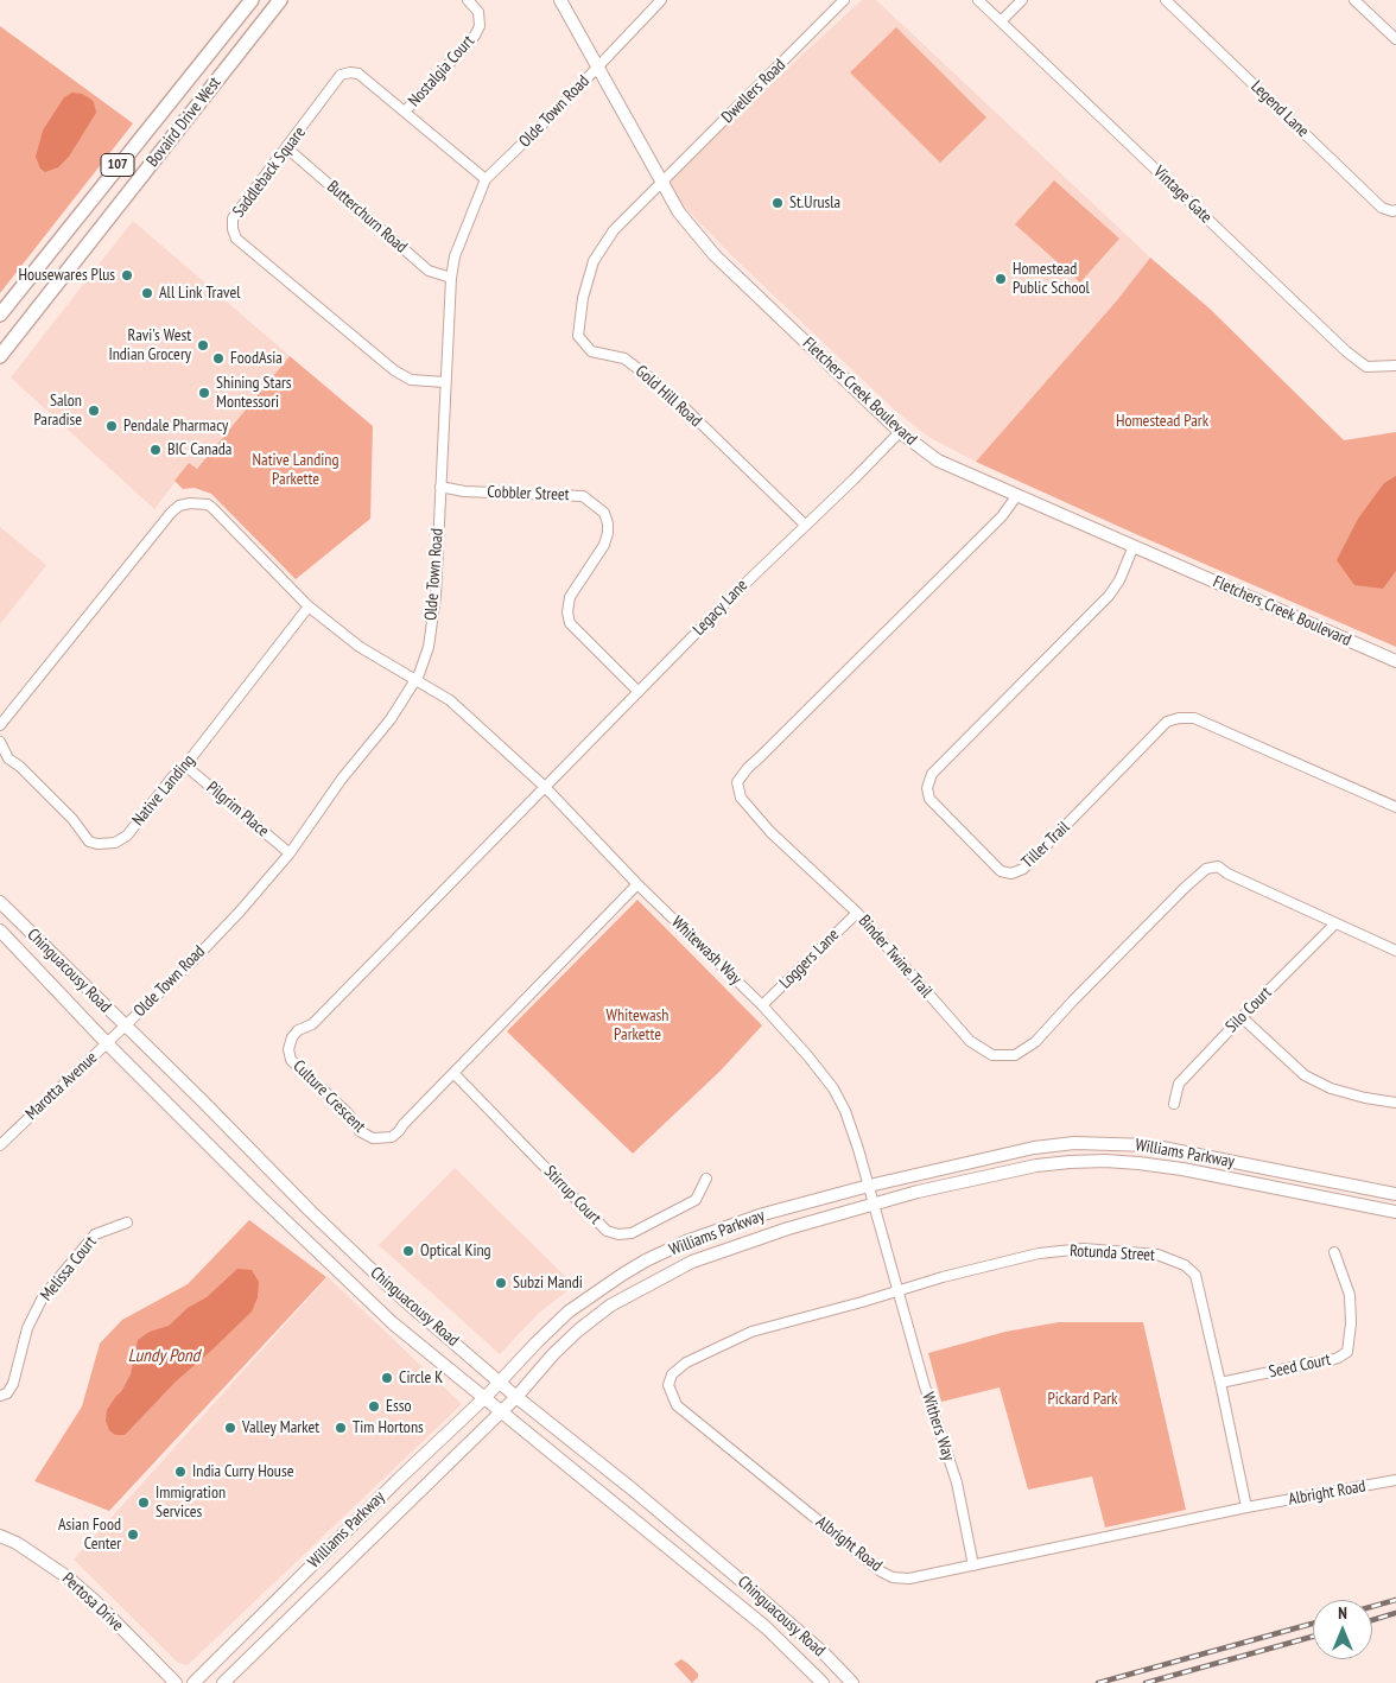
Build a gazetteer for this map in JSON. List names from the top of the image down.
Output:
{
  "streets": {
    "main road": [
      "Bovaird Drive West",
      "107",
      "Fletchers Creek Boulevard",
      "Chinguacousy Road",
      "Williams Parkway",
      "Pertosa Drive"
    ],
    "street": [
      "Nostalgia Court",
      "Dwellers Road",
      "Legend Lane",
      "Olde Town Road",
      "Saddleback Square",
      "Vintage Gate",
      "Butterchurn Road",
      "Gold Hill Road",
      "Cobbler Street",
      "Legacy Lane",
      "Native Landing",
      "Pilgrim Place",
      "Tiller Trail",
      "Whitewash Way",
      "Binder Twine Trail",
      "Loggers Lane",
      "Silo Court",
      "Marotta Avenue",
      "Culture Crescent",
      "Stirrup Court",
      "Rotunda Street",
      "Melissa Court",
      "Seed Court",
      "Withers Way",
      "Albright Road"
    ]
  },
  "crossings": [
    ["Nostalgia Court", "Saddleback Square"],
    ["Dwellers Road", "Fletchers Creek Boulevard"],
    ["Dwellers Road", "Gold Hill Road"],
    ["Olde Town Road", "Saddleback Square"],
    ["Olde Town Road", "Butterchurn Road"],
    ["Olde Town Road", "Fletchers Creek Boulevard"],
    ["Olde Town Road", "Cobbler Street"],
    ["Olde Town Road", "Pilgrim Place"],
    ["Olde Town Road", "Whitewash Way"],
    ["Olde Town Road", "Chinguacousy Road"],
    ["Olde Town Road", "Marotta Avenue"],
    ["Saddleback Square", "Butterchurn Road"],
    ["Fletchers Creek Boulevard", "Gold Hill Road"],
    ["Fletchers Creek Boulevard", "Legacy Lane"],
    ["Fletchers Creek Boulevard", "Tiller Trail"],
    ["Fletchers Creek Boulevard", "Binder Twine Trail"],
    ["Gold Hill Road", "Legacy Lane"],
    ["Cobbler Street", "Legacy Lane"],
    ["Legacy Lane", "Whitewash Way"],
    ["Legacy Lane", "Culture Crescent"],
    ["Native Landing", "Pilgrim Place"],
    ["Whitewash Way", "Loggers Lane"],
    ["Whitewash Way", "Culture Crescent"],
    ["Whitewash Way", "Williams Parkway"],
    ["Whitewash Way", "Rotunda Street"],
    ["Whitewash Way", "Withers Way"],
    ["Whitewash Way", "Albright Road"],
    ["Binder Twine Trail", "Loggers Lane"],
    ["Binder Twine Trail", "Silo Court"],
    ["Chinguacousy Road", "Marotta Avenue"],
    ["Chinguacousy Road", "Williams Parkway"],
    ["Culture Crescent", "Stirrup Court"],
    ["Rotunda Street", "Seed Court"],
    ["Rotunda Street", "Withers Way"],
    ["Rotunda Street", "Albright Road"],
    ["Withers Way", "Albright Road"]
  ],
  "water": ["Lundy Pond"],
  "parks": [
    "Homestead Park",
    "Native Landing Parkette",
    "Whitewash Parkette",
    "Pickard Park"
  ],
  "places": [
    "St.Urusla",
    "Housewares Plus",
    "Homestead Public School",
    "All Link Travel",
    "Ravi's West Indian Grocery",
    "FoodAsia",
    "Shining Stars Montessori",
    "Salon Paradise",
    "Pendale Pharmacy",
    "BIC Canada",
    "Optical King",
    "Subzi Mandi",
    "Circle K",
    "Esso",
    "Valley Market",
    "Tim Hortons",
    "India Curry House",
    "Immigration Services",
    "Asian Food Center"
  ],
  "north": "top"
}
